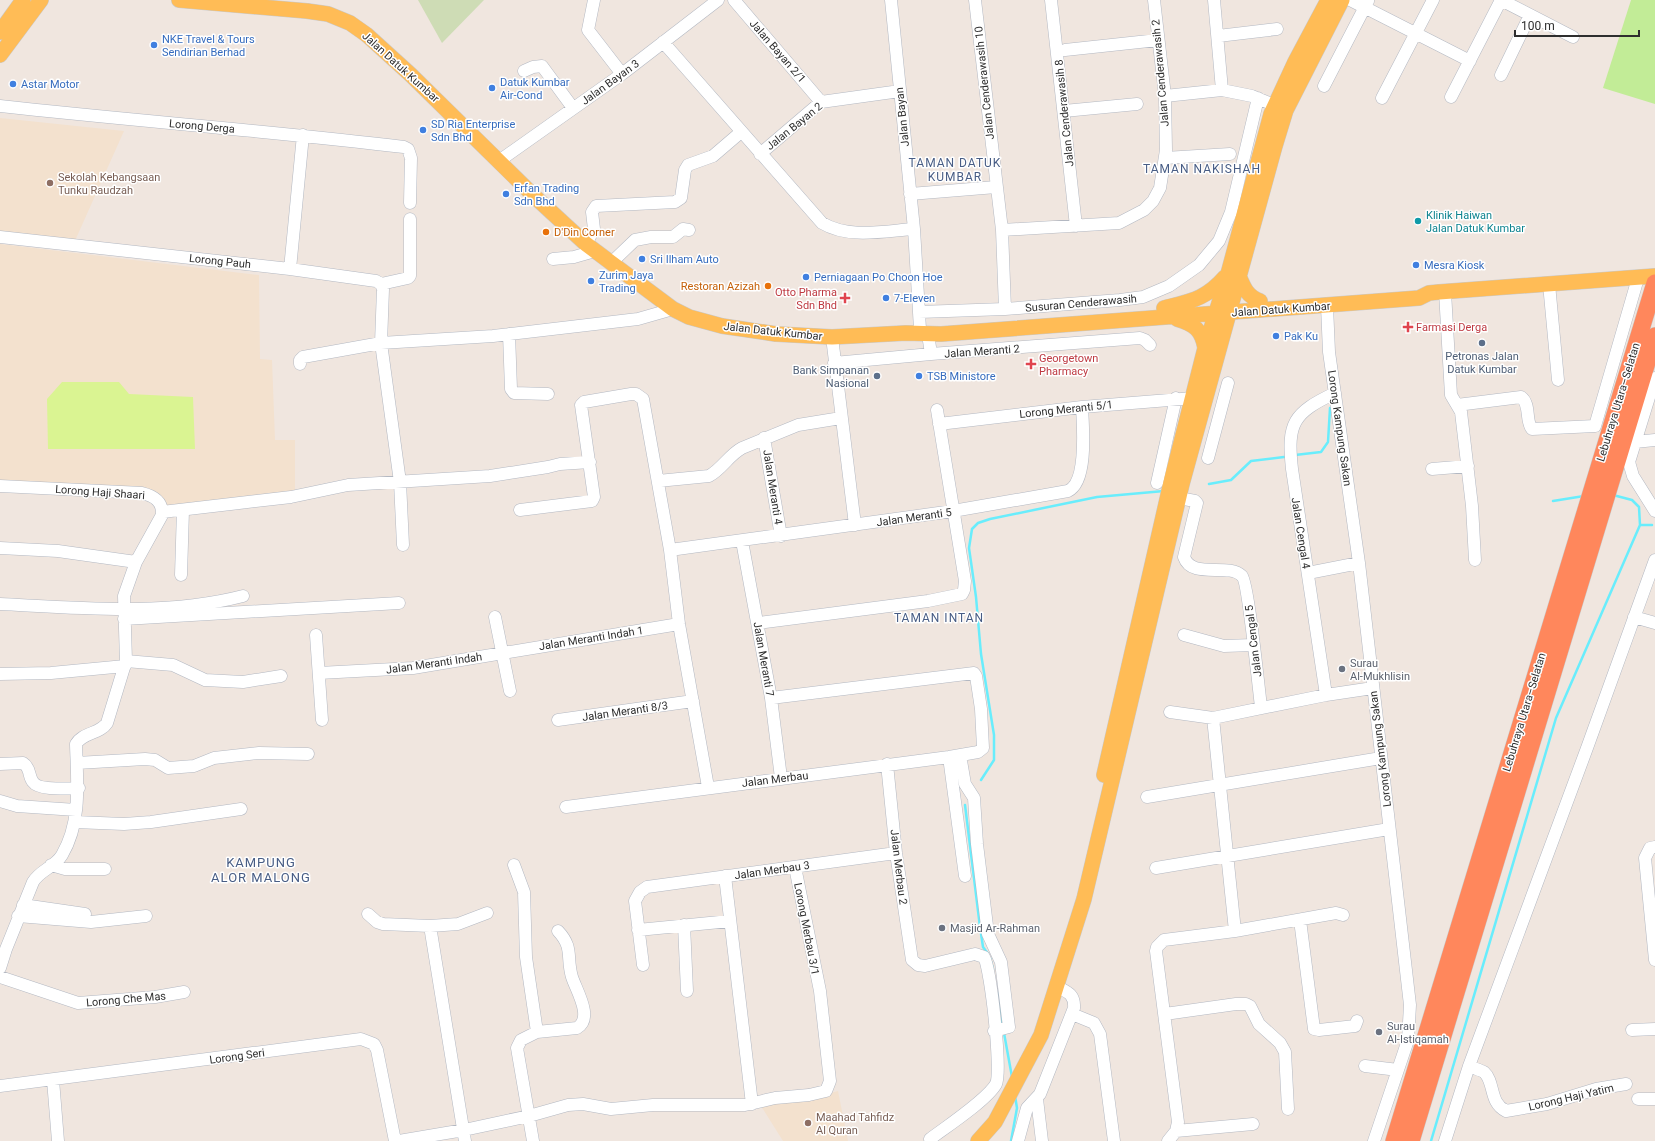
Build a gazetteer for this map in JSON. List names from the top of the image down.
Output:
{
  "streets": {
    "highway": ["Lebuhraya Utara–Selatan"],
    "main road": ["Jalan Datuk Kumbar"],
    "street": [
      "Jalan Bayan 2/1",
      "Jalan Cenderawasih 2",
      "Jalan Bayan 3",
      "Jalan Cenderawasih 10",
      "Jalan Cenderawasih 8",
      "Jalan Bayan",
      "Lorong Derga",
      "Jalan Bayan 2",
      "Lorong Pauh",
      "Susuran Cenderawasih",
      "Jalan Meranti 2",
      "Lorong Meranti 5/1",
      "Lorong Kampung Sakan",
      "Jalan Meranti 4",
      "Lorong Haji Shaari",
      "Jalan Meranti 5",
      "Jalan Cengal 4",
      "Jalan Meranti Indah 1",
      "Jalan Cengal 5",
      "Jalan Meranti 7",
      "Jalan Meranti Indah",
      "Jalan Meranti 8/3",
      "Jalan Merbau",
      "Jalan Merbau 2",
      "Jalan Merbau 3",
      "Lorong Merbau 3/1",
      "Lorong Che Mas",
      "Lorong Seri",
      "Lorong Haji Yatim"
    ]
  },
  "crossings": [
    ["Jalan Bayan 2/1", "Jalan Bayan 2"],
    ["Jalan Datuk Kumbar", "Jalan Bayan 3"],
    ["Jalan Datuk Kumbar", "Jalan Bayan"],
    ["Jalan Datuk Kumbar", "Lorong Kampung Sakan"],
    ["Jalan Cenderawasih 2", "Jalan Cenderawasih 10"],
    ["Jalan Cenderawasih 2", "Jalan Cenderawasih 8"],
    ["Jalan Cenderawasih 10", "Susuran Cenderawasih"],
    ["Jalan Bayan", "Jalan Bayan 2"],
    ["Jalan Bayan", "Susuran Cenderawasih"],
    ["Jalan Bayan", "Jalan Meranti 2"],
    ["Lorong Meranti 5/1", "Jalan Meranti 5"],
    ["Lorong Kampung Sakan", "Jalan Cengal 4"],
    ["Jalan Meranti 4", "Jalan Meranti 5"],
    ["Jalan Meranti 5", "Jalan Meranti 7"],
    ["Jalan Meranti Indah 1", "Jalan Meranti Indah"],
    ["Jalan Meranti 7", "Jalan Merbau"],
    ["Jalan Merbau", "Jalan Merbau 2"],
    ["Jalan Merbau 2", "Jalan Merbau 3"],
    ["Jalan Merbau 3", "Lorong Merbau 3/1"]
  ],
  "districts": [
    "TAMAN DATUK KUMBAR",
    "TAMAN NAKISHAH",
    "TAMAN INTAN",
    "KAMPUNG ALOR MALONG"
  ],
  "places": {
    "other": [
      "NKE Travel & Tours Sendirian Berhad",
      "Astar Motor",
      "Datuk Kumbar Air-Cond",
      "SD Ria Enterprise Sdn Bhd",
      "Sekolah Kebangsaan Tunku Raudzah",
      "Erfan Trading Sdn Bhd",
      "Klinik Haiwan Jalan Datuk Kumbar",
      "D'Din Corner",
      "Sri Ilham Auto",
      "Mesra Kiosk",
      "Perniagaan Po Choon Hoe",
      "Zurim Jaya Trading",
      "Restoran Azizah",
      "7-Eleven",
      "Pak Ku",
      "Petronas Jalan Datuk Kumbar",
      "Bank Simpanan Nasional",
      "TSB Ministore",
      "Surau Al-Mukhlisin",
      "Masjid Ar-Rahman",
      "Surau Al-Istiqamah",
      "Maahad Tahfidz Al Quran"
    ],
    "health": ["Otto Pharma Sdn Bhd", "Farmasi Derga", "Georgetown Pharmacy"]
  },
  "scale_bar": "100 m"
}
